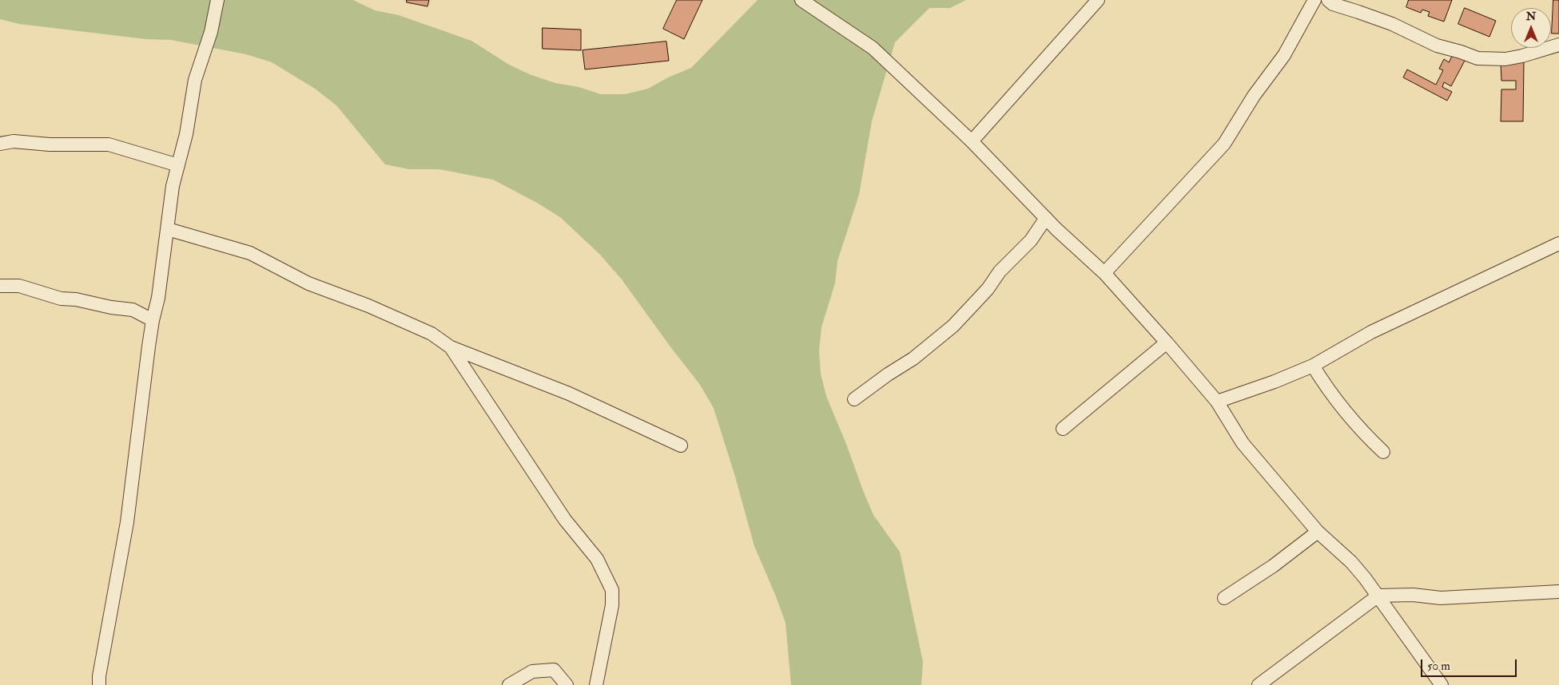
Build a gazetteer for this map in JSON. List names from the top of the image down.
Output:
{
  "scale_bar": "50 m",
  "north": "top"
}
